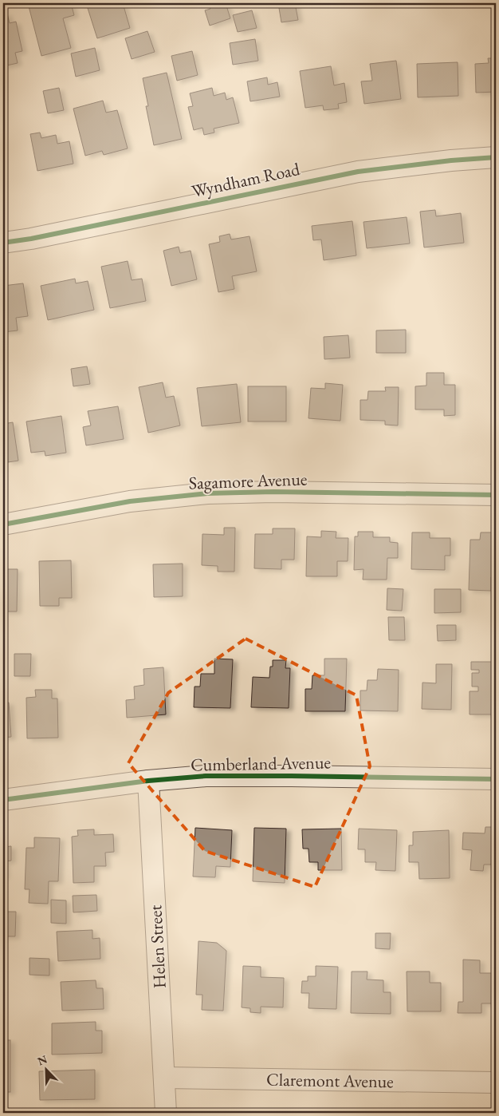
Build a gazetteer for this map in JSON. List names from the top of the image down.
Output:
{
  "streets": {
    "street": [
      "Wyndham Road",
      "Sagamore Avenue",
      "Cumberland Avenue",
      "Helen Street",
      "Claremont Avenue"
    ]
  },
  "crossings": [
    ["Cumberland Avenue", "Helen Street"],
    ["Helen Street", "Claremont Avenue"]
  ],
  "north": "top left"
}
